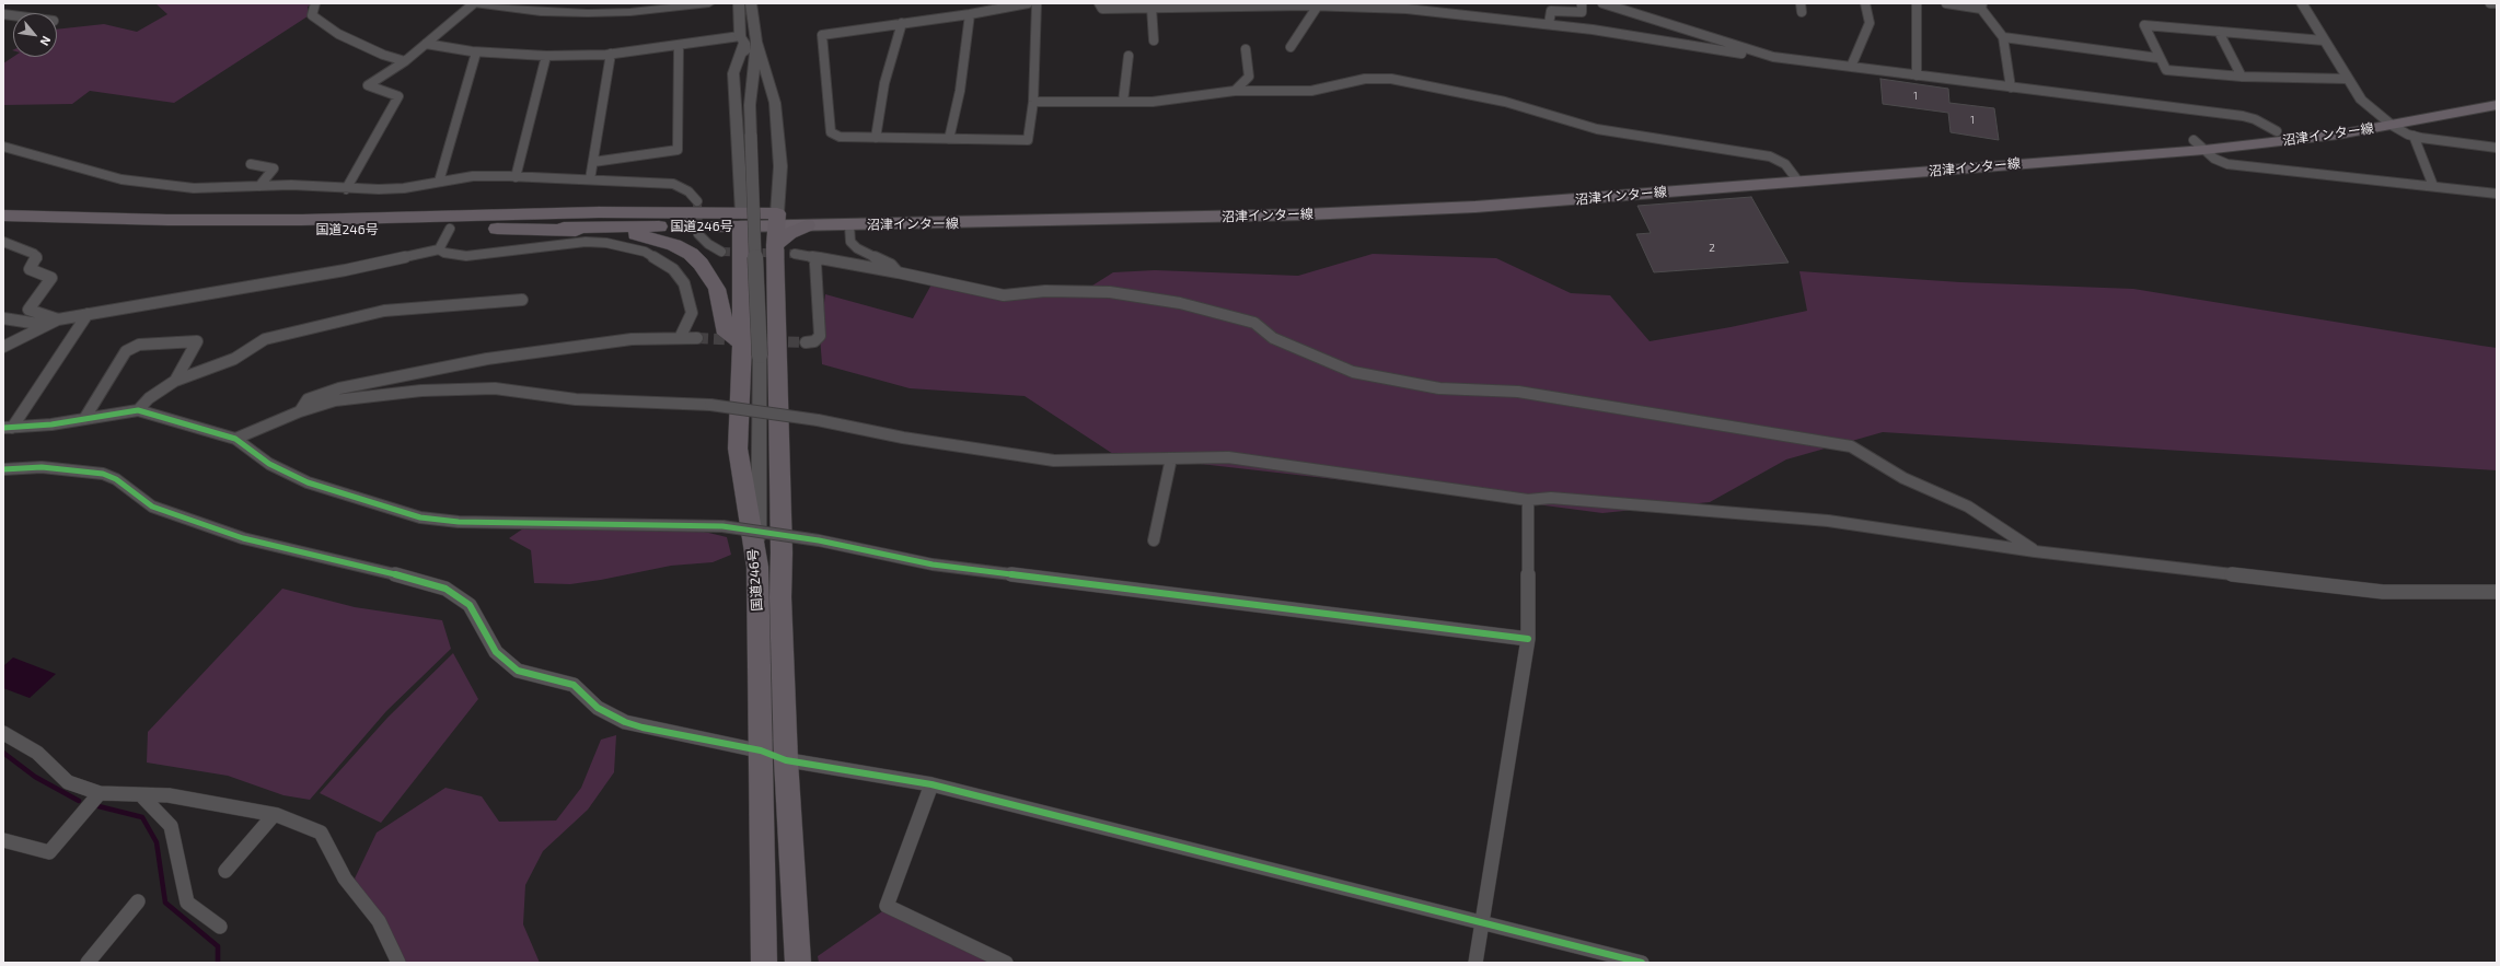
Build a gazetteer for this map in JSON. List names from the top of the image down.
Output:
{
  "streets": {
    "highway": ["国道246号"],
    "main road": ["沼津インター線"]
  },
  "crossings": [
    ["沼津インター線", "国道246号"]
  ],
  "house_numbers": ["1", "1", "2"],
  "north": "bottom right"
}
